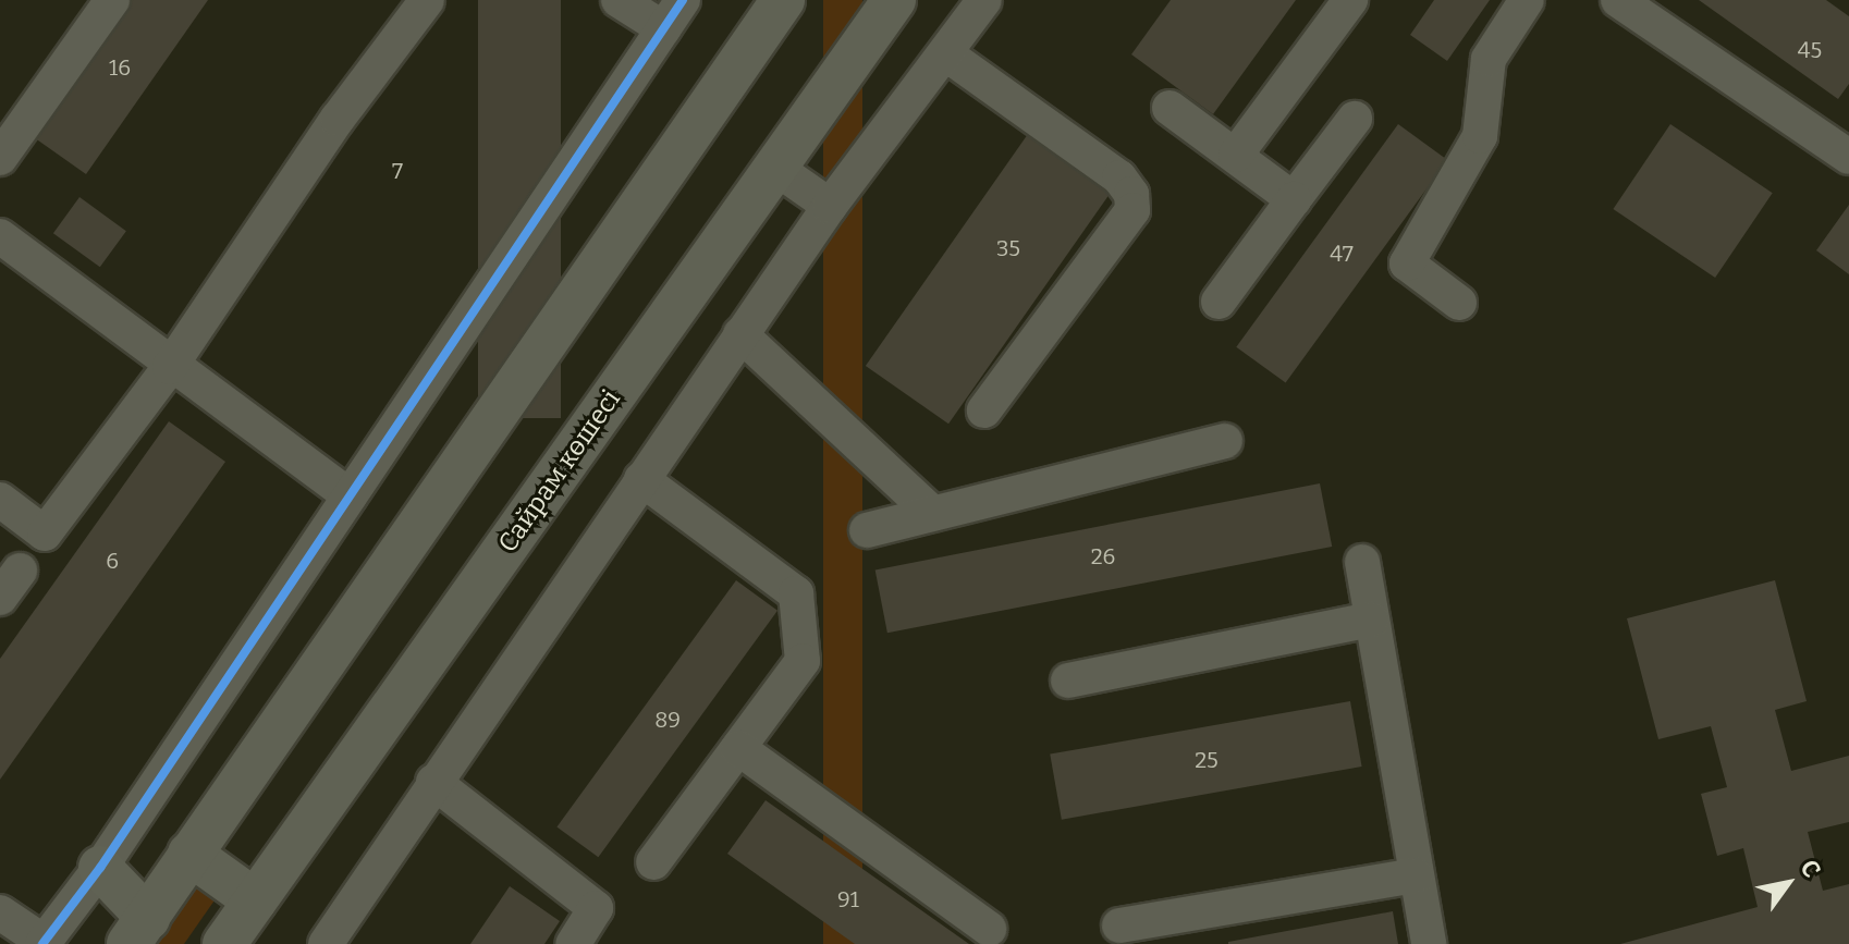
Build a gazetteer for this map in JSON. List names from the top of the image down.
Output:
{
  "streets": {
    "main road": ["Сайрам көшесі"]
  },
  "house_numbers": [
    "45",
    "16",
    "7",
    "35",
    "47",
    "26",
    "6",
    "89",
    "25",
    "91"
  ],
  "north": "top right"
}
